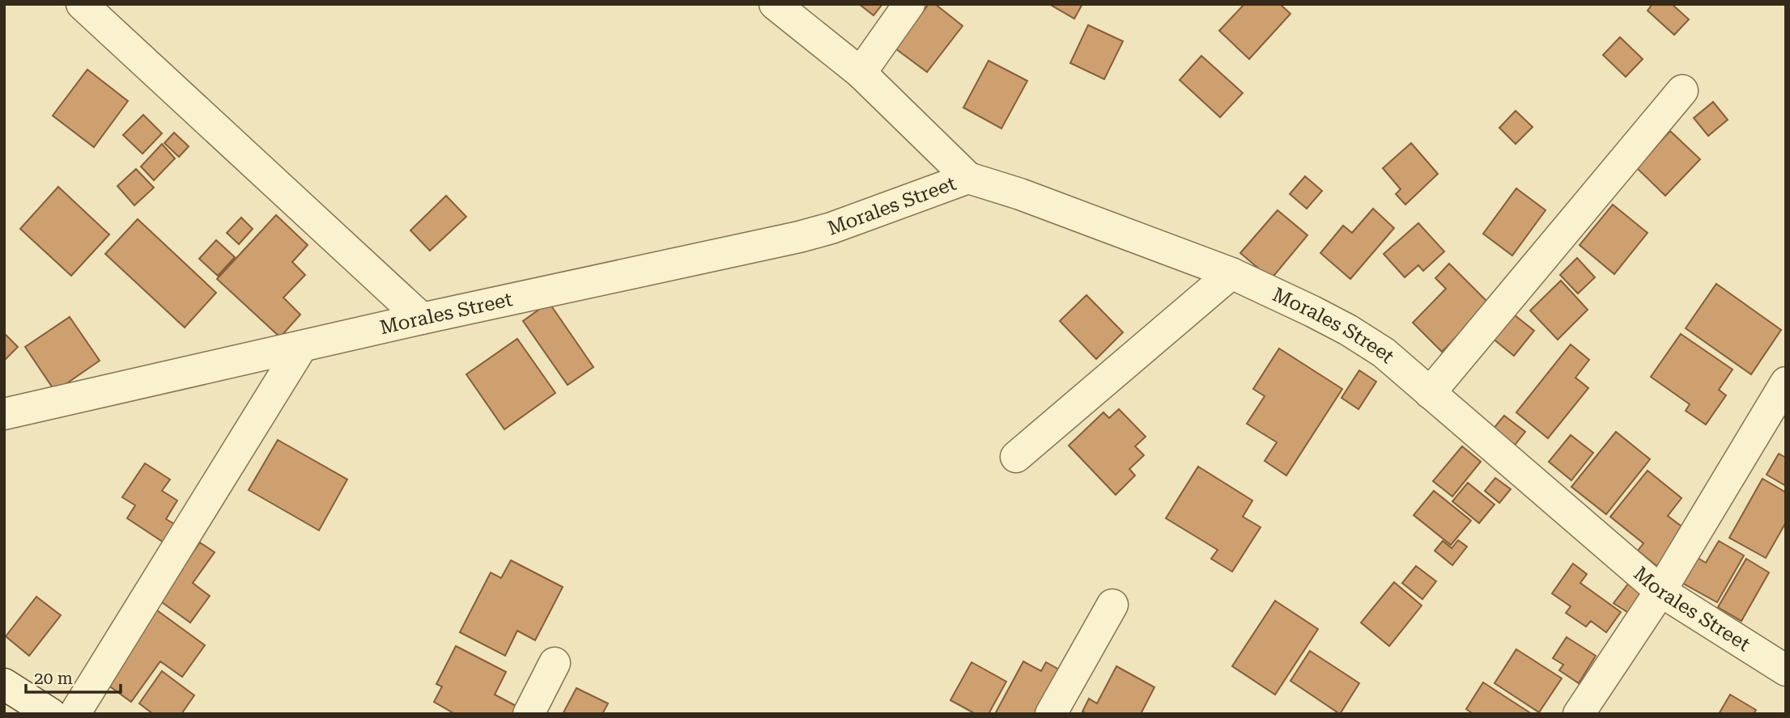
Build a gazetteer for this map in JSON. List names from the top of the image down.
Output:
{
  "streets": {
    "street": ["Morales Street"]
  },
  "scale_bar": "20 m"
}
